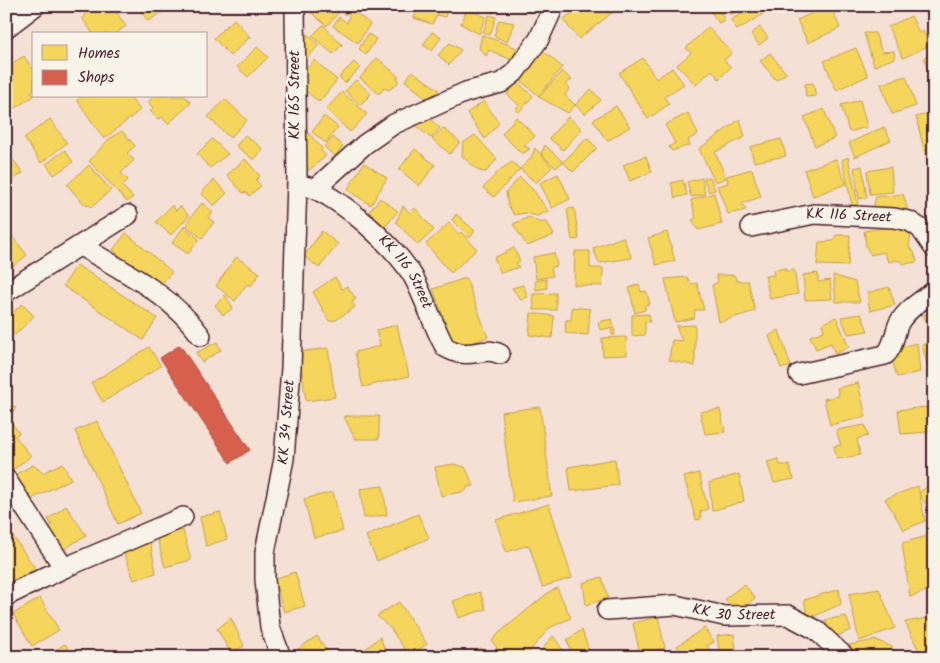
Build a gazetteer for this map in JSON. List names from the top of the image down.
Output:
{
  "streets": {
    "street": [
      "KK 165 Street",
      "KK 116 Street",
      "KK 34 Street",
      "KK 30 Street"
    ]
  },
  "crossings": [
    ["KK 165 Street", "KK 116 Street"],
    ["KK 165 Street", "KK 34 Street"],
    ["KK 116 Street", "KK 34 Street"]
  ],
  "legend": ["Homes", "Shops"]
}
